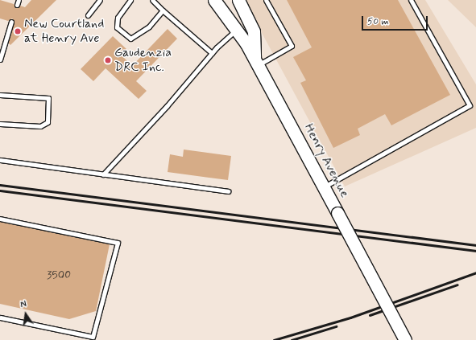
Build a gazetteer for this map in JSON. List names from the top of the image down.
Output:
{
  "streets": {
    "main road": ["Henry Avenue"]
  },
  "places": ["New Courtland at Henry Ave", "Gaudenzia DRC Inc."],
  "house_numbers": ["3500"],
  "scale_bar": "50 m",
  "north": "top"
}
